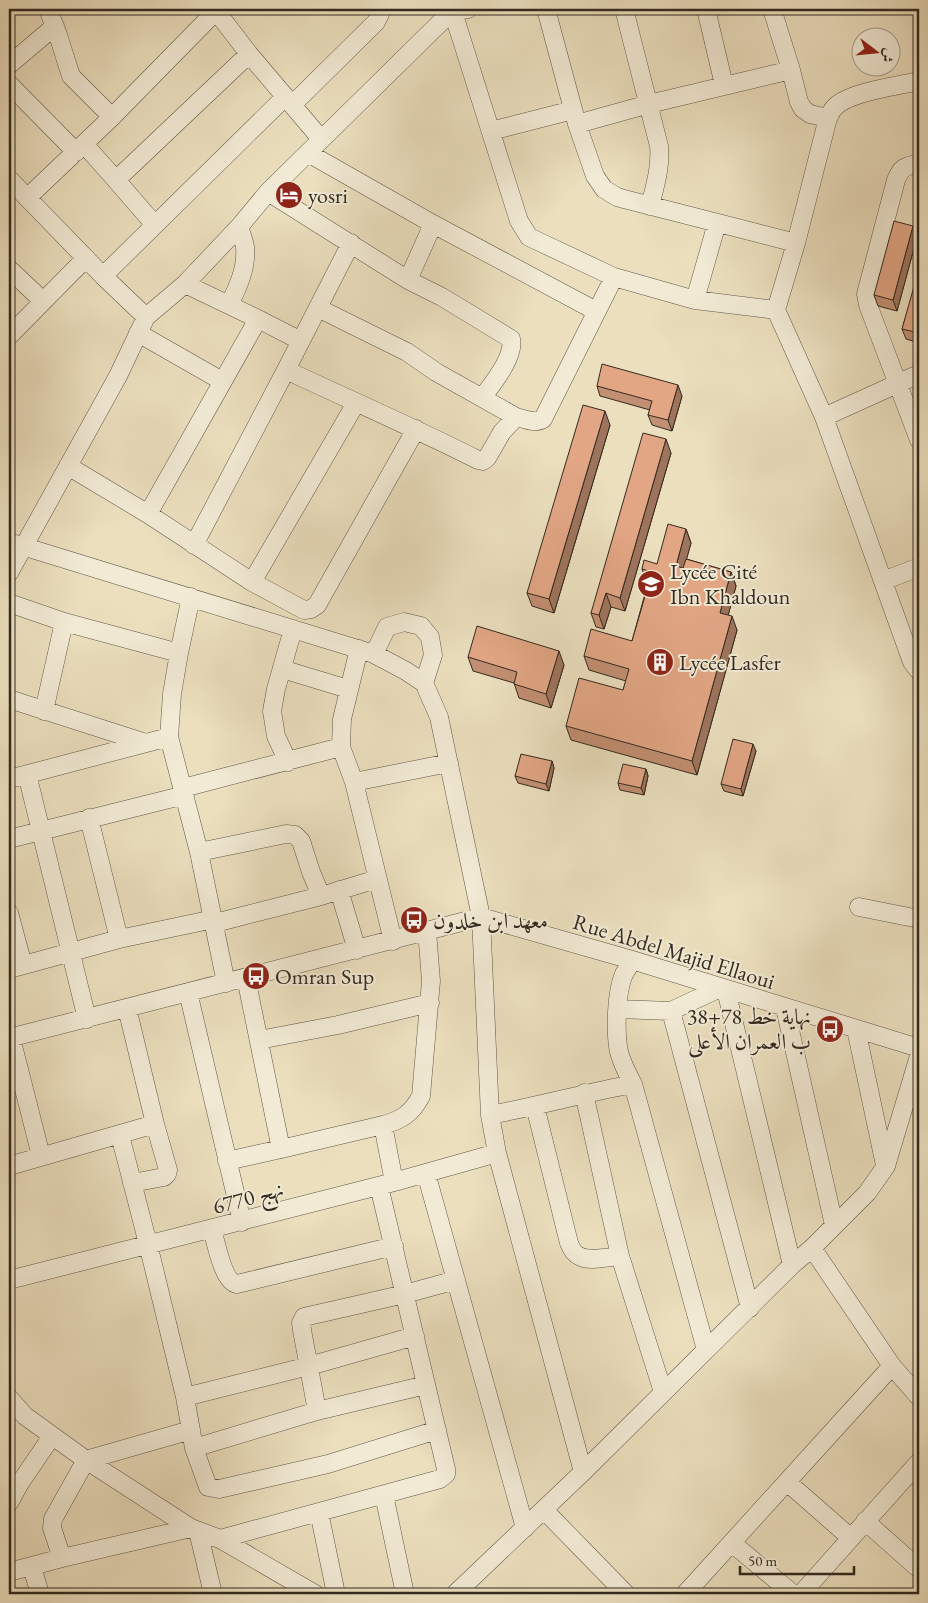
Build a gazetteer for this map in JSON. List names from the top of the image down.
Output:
{
  "streets": {
    "street": ["Rue Abdel Majid Ellaoui", "نهج 6770"]
  },
  "places": {
    "hotel": ["yosri"],
    "school or university": ["Lycée Cité Ibn Khaldoun"],
    "building": ["Lycée Lasfer"],
    "bus stop": ["معهد ابن خلدون", "Omran Sup", "نهاية خط 78+38 ب العمران الأعلى"]
  },
  "scale_bar": "50 m",
  "north": "right"
}
